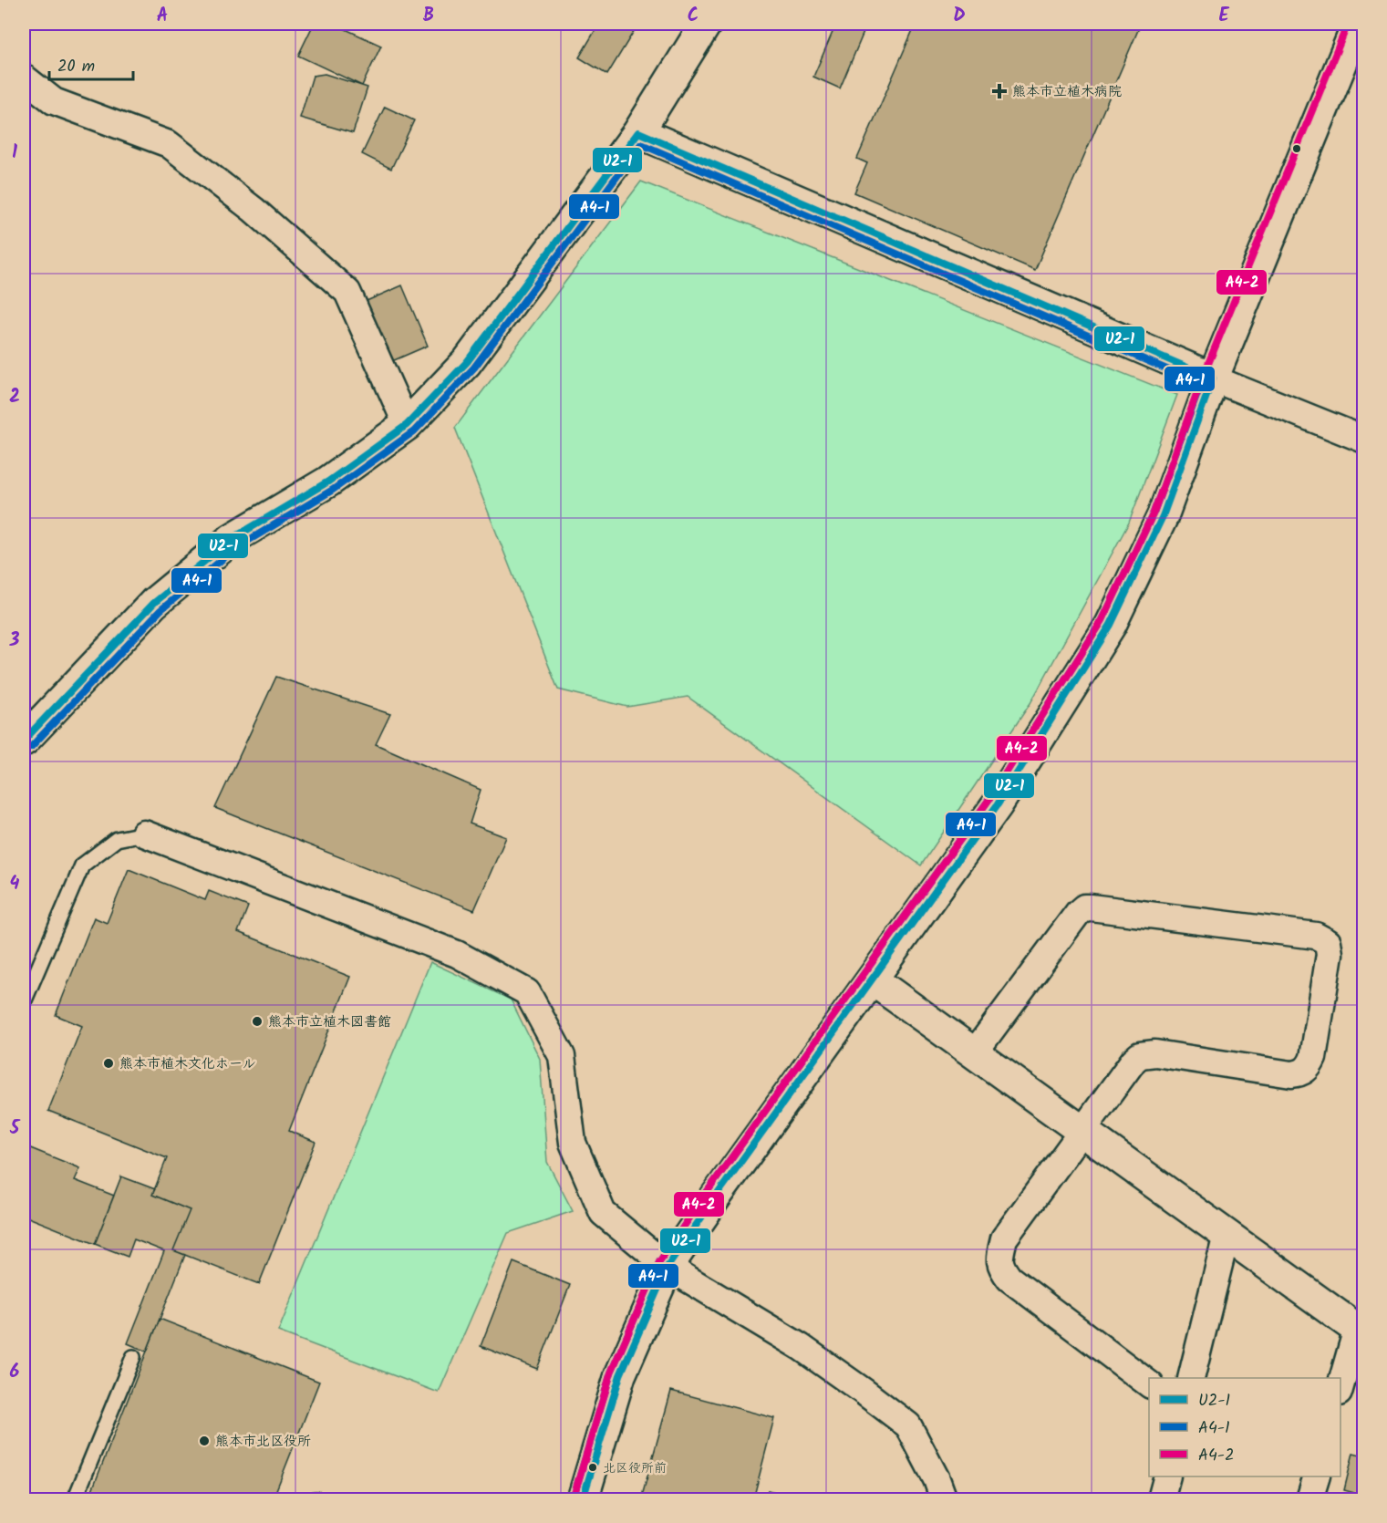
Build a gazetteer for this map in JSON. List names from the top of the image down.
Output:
{
  "places": {
    "health": ["熊本市立植木病院"],
    "other": [
      "熊本市立植木図書館",
      "熊本市植木文化ホール",
      "熊本市北区役所",
      "北区役所前"
    ]
  },
  "lines": ["transit line A4-2", "transit line U2-1", "transit line A4-1"],
  "legend": ["U2-1", "A4-1", "A4-2"],
  "scale_bar": "20 m",
  "grid": {
    "columns": [
      "A",
      "B",
      "C",
      "D",
      "E"
    ],
    "rows": [
      "1",
      "2",
      "3",
      "4",
      "5",
      "6"
    ]
  }
}
